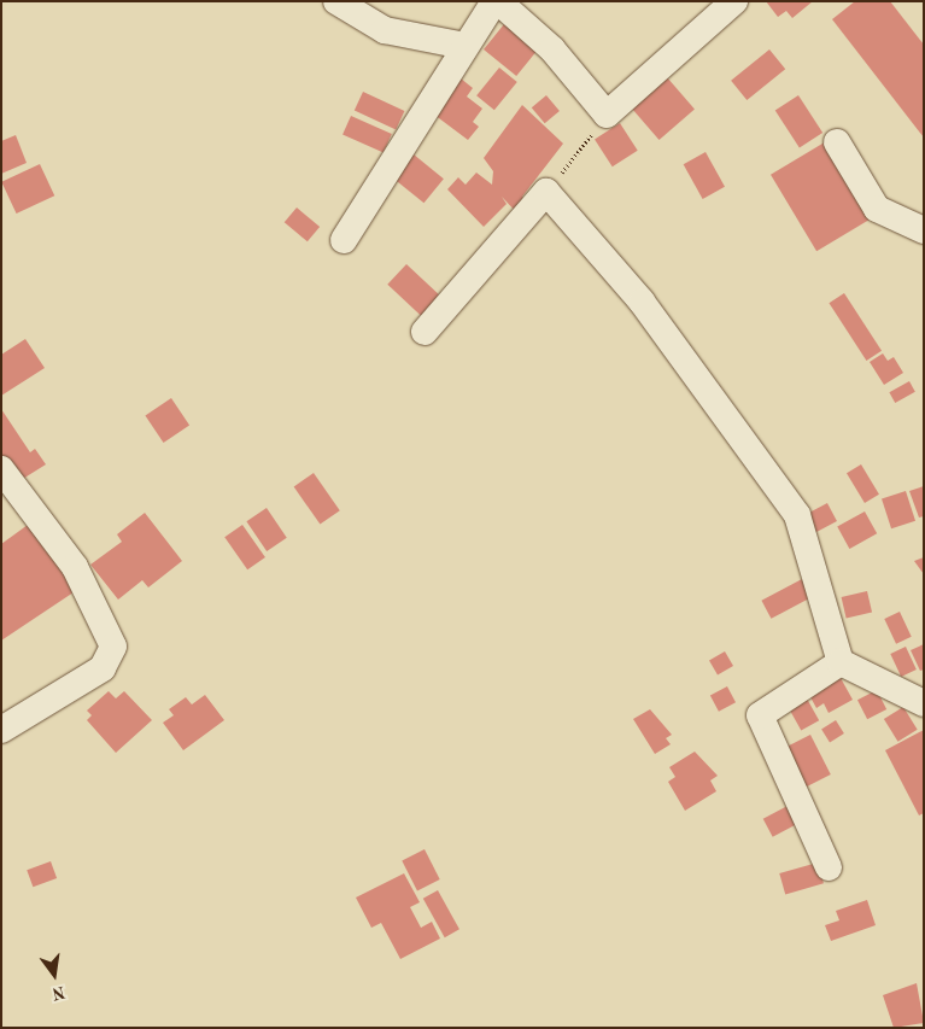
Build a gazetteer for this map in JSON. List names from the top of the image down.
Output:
{
  "north": "bottom"
}
